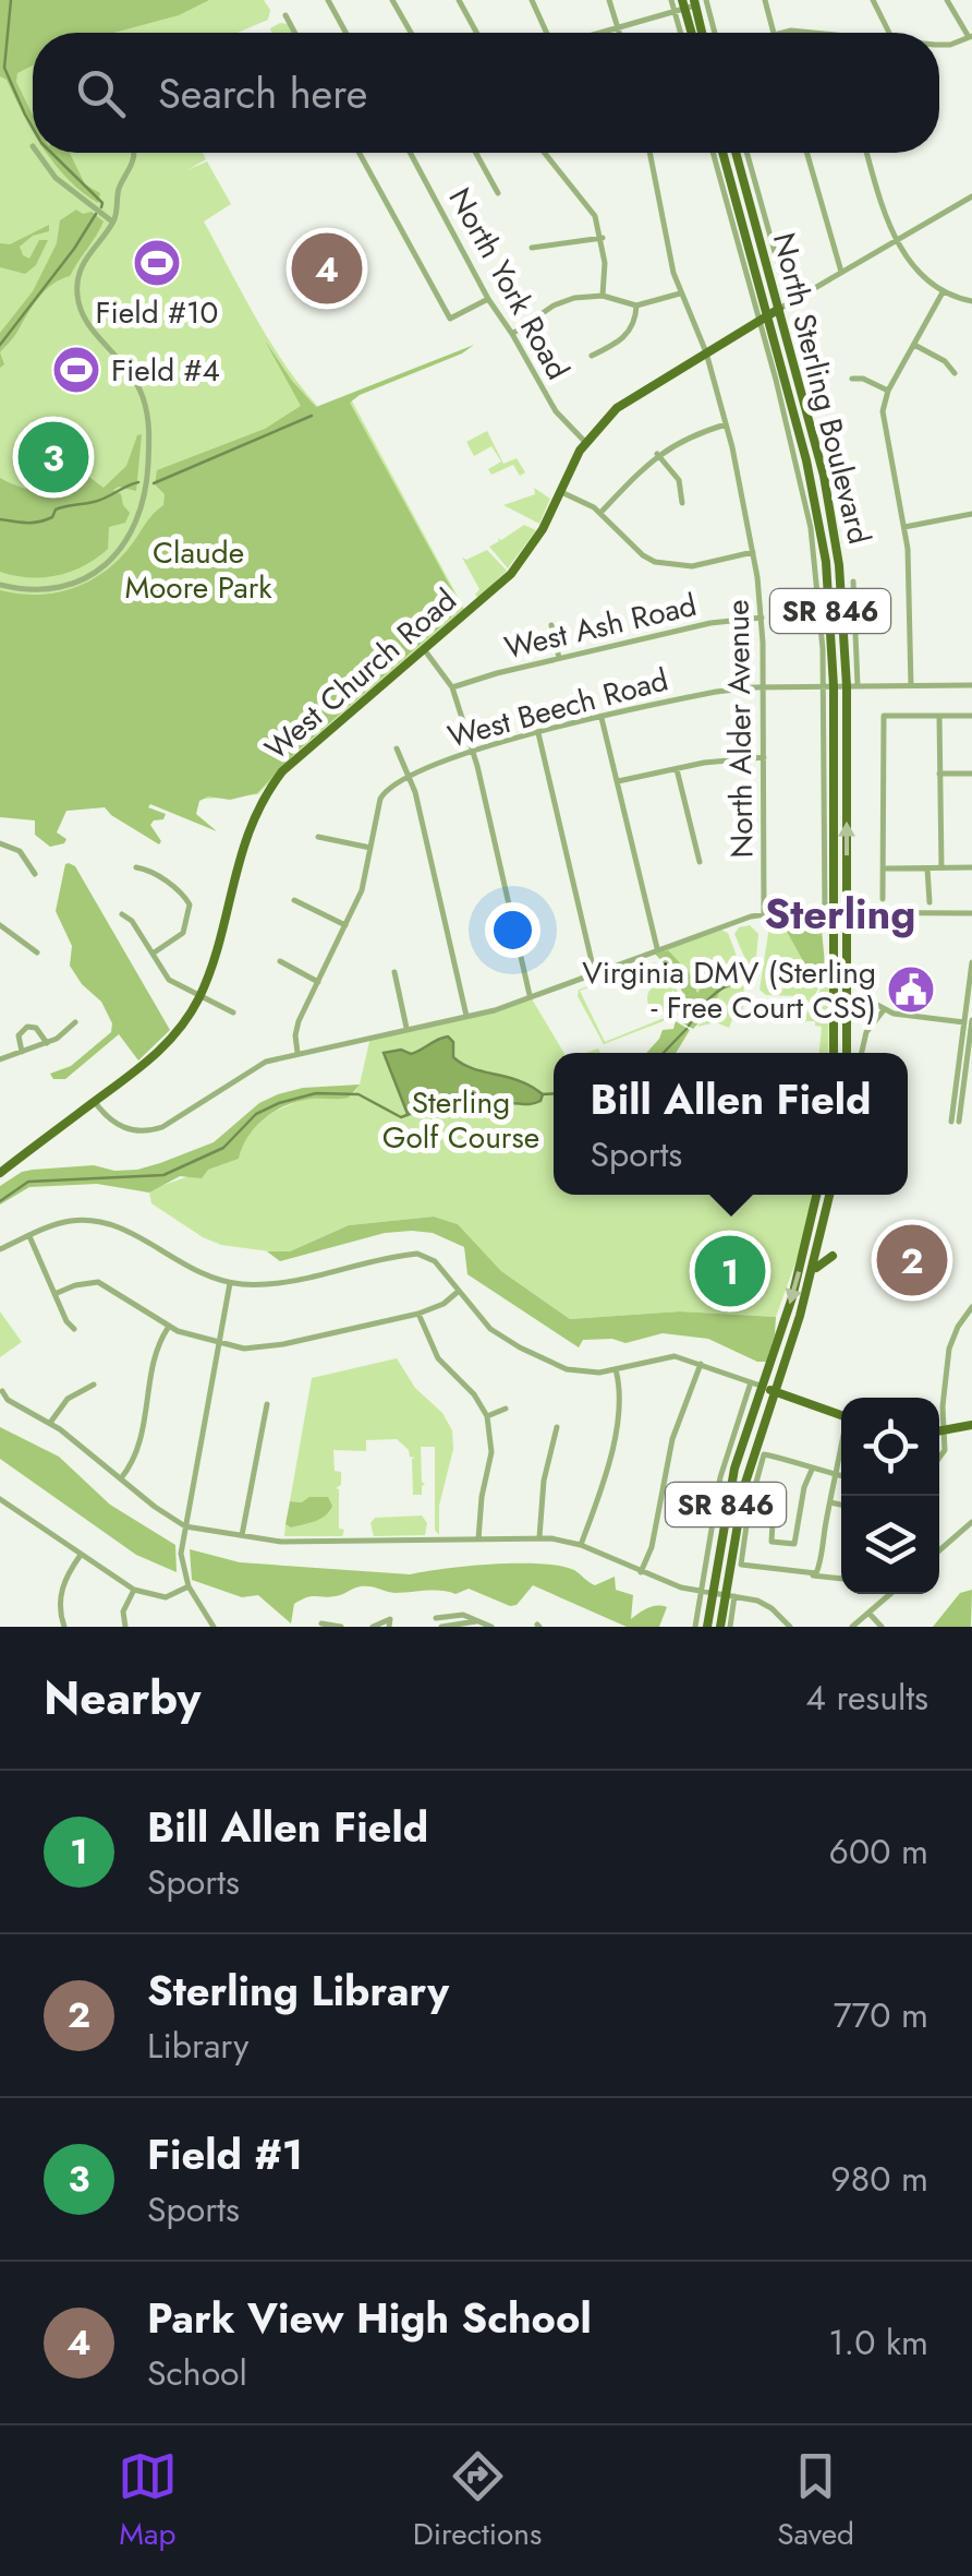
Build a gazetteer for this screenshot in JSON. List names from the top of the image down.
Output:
{
  "streets": {
    "main road": ["North Sterling Boulevard", "SR 846", "West Church Road"],
    "street": [
      "North York Road",
      "West Ash Road",
      "West Beech Road",
      "North Alder Avenue"
    ]
  },
  "crossings": [
    ["North York Road", "West Church Road"],
    ["North Sterling Boulevard", "SR 846"],
    ["North Sterling Boulevard", "West Church Road"],
    ["North Sterling Boulevard", "West Beech Road"],
    ["West Ash Road", "North Alder Avenue"],
    ["West Church Road", "North Alder Avenue"],
    ["West Beech Road", "North Alder Avenue"]
  ],
  "districts": ["Sterling"],
  "parks": ["Claude Moore Park", "Sterling Golf Course"],
  "places": {
    "sports": ["Field #10", "Field #4"],
    "public building": ["Virginia DMV (Sterling - Free Court CSS)"]
  },
  "page": {
    "search": "Search here",
    "pins": [
      "4",
      "3",
      "2",
      "1"
    ],
    "popup": ["Bill Allen Field", "Sports"],
    "heading": ["Nearby", "4 results"],
    "list": [
      {
        "mark": "1",
        "name": "Bill Allen Field",
        "note": "Sports",
        "value": "600 m"
      },
      {
        "mark": "2",
        "name": "Sterling Library",
        "note": "Library",
        "value": "770 m"
      },
      {
        "mark": "3",
        "name": "Field #1",
        "note": "Sports",
        "value": "980 m"
      },
      {
        "mark": "4",
        "name": "Park View High School",
        "note": "School",
        "value": "1.0 km"
      }
    ],
    "nav": ["Map", "Directions", "Saved"]
  }
}
